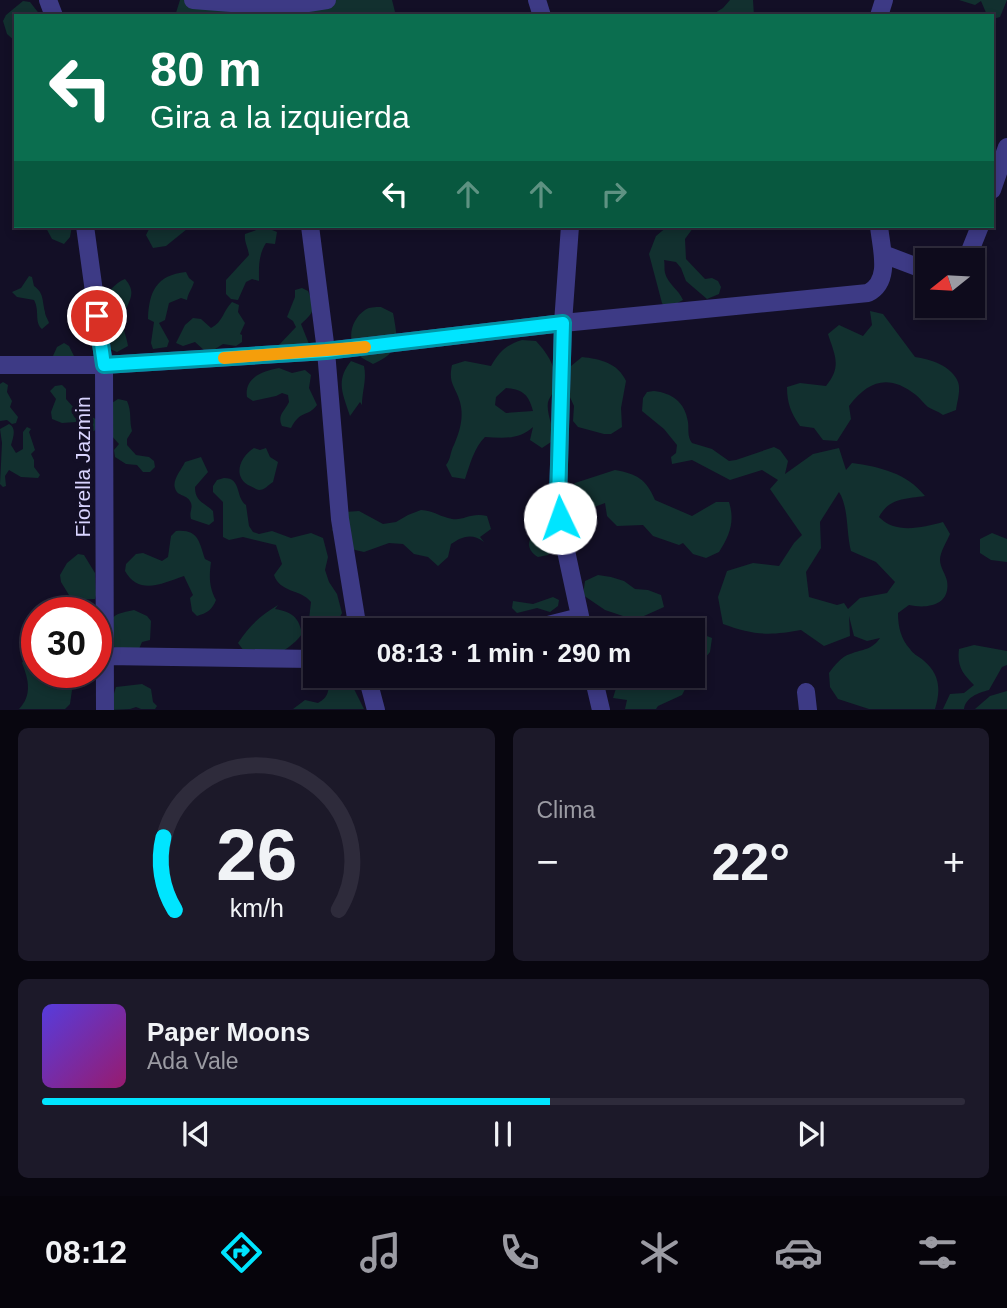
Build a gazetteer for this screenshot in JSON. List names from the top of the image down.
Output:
{
  "streets": {
    "street": ["Fiorella Jazmin"]
  },
  "north": "left",
  "page": {
    "turn": ["80 m", "Gira a la izquierda"],
    "limit": "30",
    "trip": "08:13 · 1 min · 290 m",
    "tile": "Clima",
    "heat": ["−", "22°", "+"],
    "song": ["Paper Moons", "Ada Vale"],
    "tabs": "08:12",
    "gauge": ["26", "km/h"]
  }
}
